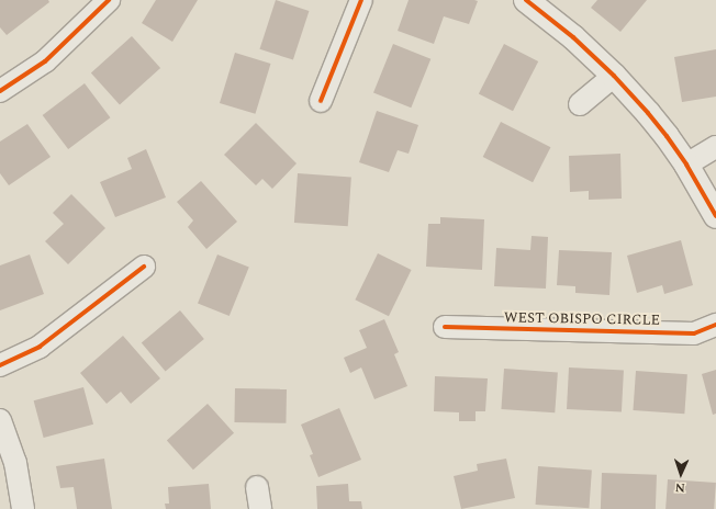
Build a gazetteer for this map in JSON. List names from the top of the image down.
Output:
{
  "streets": {
    "street": ["WEST OBISPO CIRCLE"]
  },
  "north": "bottom"
}
